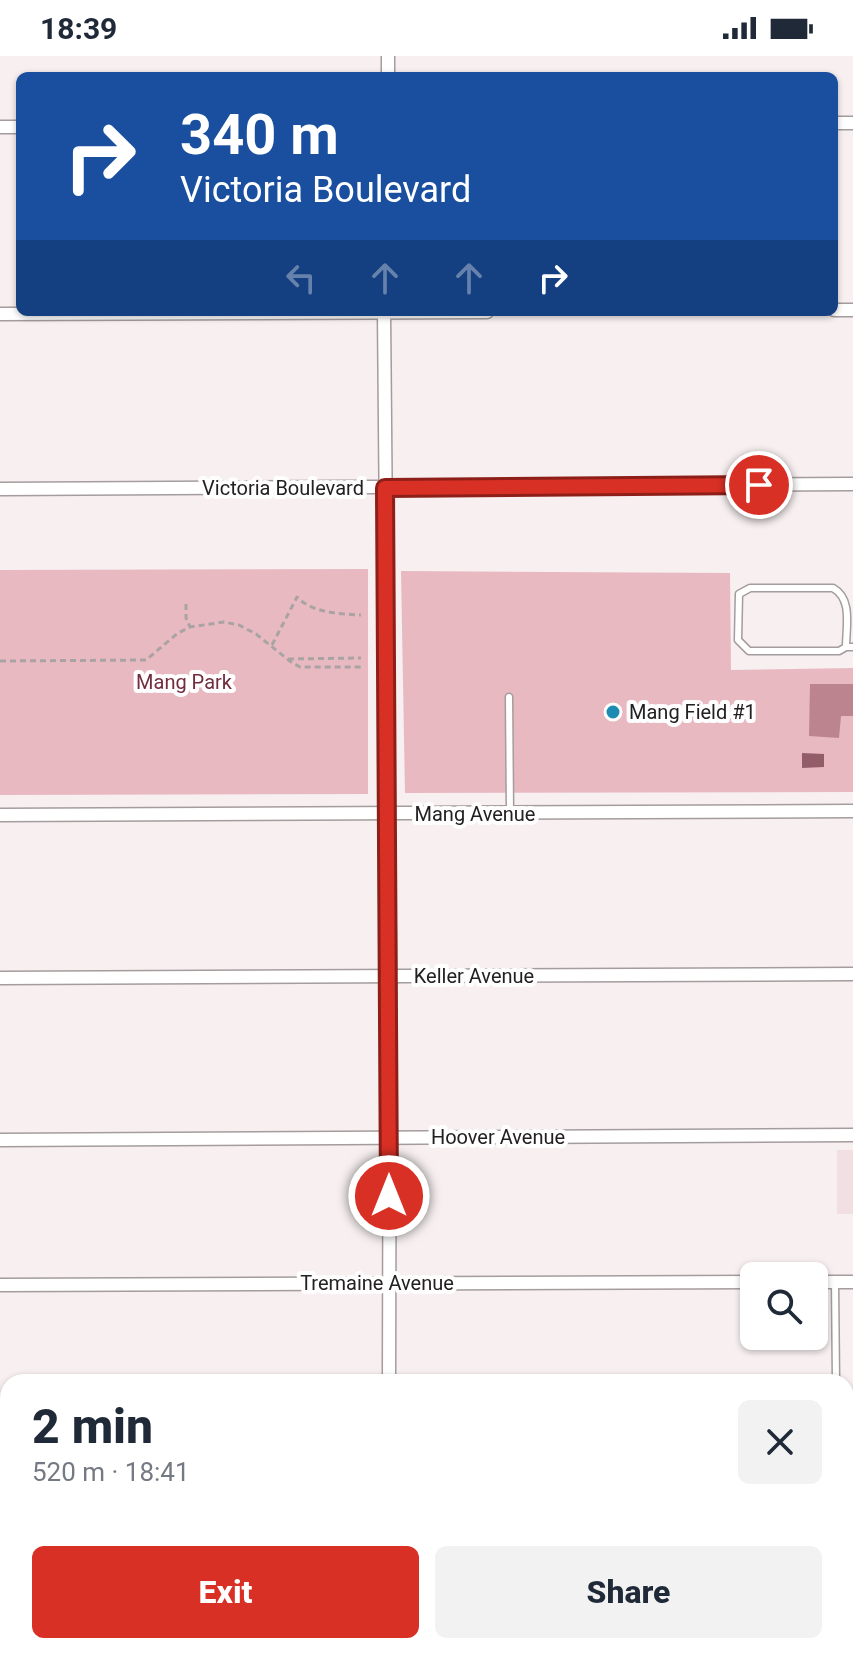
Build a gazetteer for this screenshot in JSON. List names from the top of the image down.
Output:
{
  "streets": {
    "street": [
      "Victoria Boulevard",
      "Mang Avenue",
      "Keller Avenue",
      "Hoover Avenue",
      "Tremaine Avenue"
    ]
  },
  "parks": ["Mang Park"],
  "places": ["Mang Field #1"],
  "page": {
    "status": "18:39",
    "turn": ["340 m", "Victoria Boulevard"],
    "heading": ["2 min", "520 m · 18:41"],
    "buttons": ["Exit", "Share"]
  }
}
